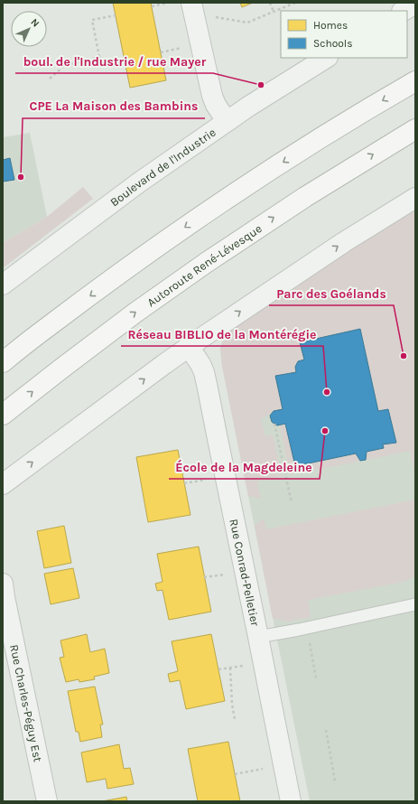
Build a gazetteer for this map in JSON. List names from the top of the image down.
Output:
{
  "streets": {
    "highway": ["Autoroute René-Lévesque"],
    "street": ["Boulevard de l'Industrie", "Rue Conrad-Pelletier", "Rue Charles-Péguy Est"]
  },
  "places": [
    "boul. de l'Industrie / rue Mayer",
    "CPE La Maison des Bambins",
    "Parc des Goélands",
    "Réseau BIBLIO de la Montérégie",
    "École de la Magdeleine"
  ],
  "legend": ["Homes", "Schools"],
  "north": "top right"
}
